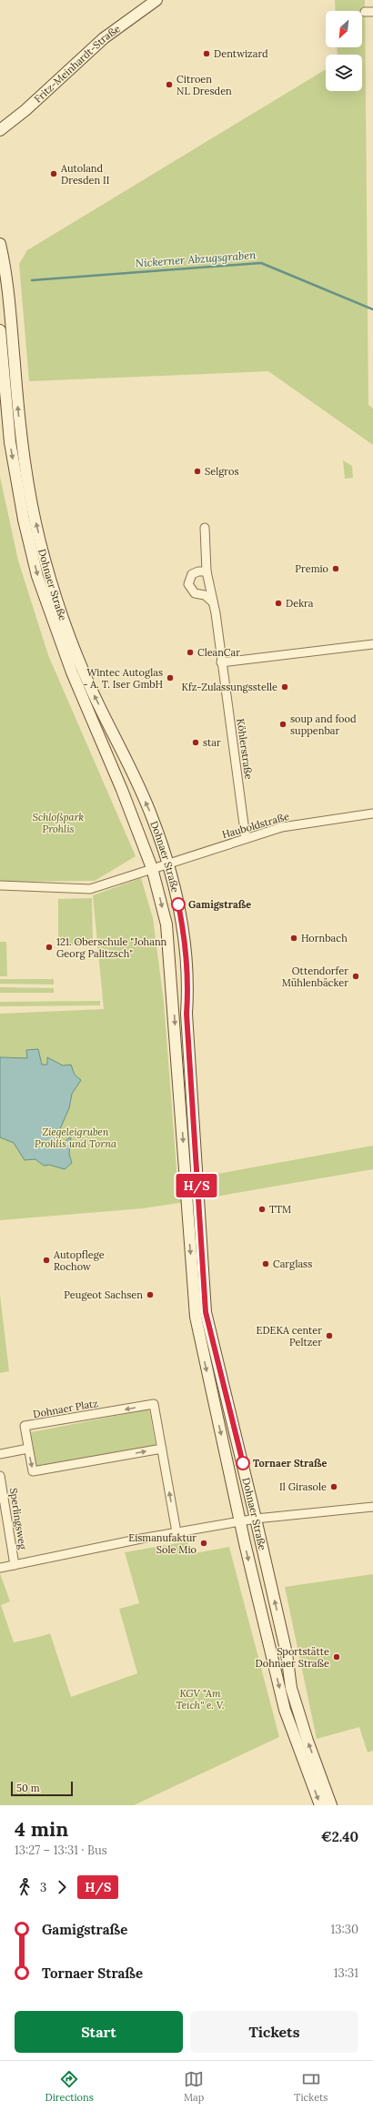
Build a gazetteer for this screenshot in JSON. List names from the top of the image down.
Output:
{
  "streets": {
    "main road": ["Fritz-Meinhardt-Straße", "Dohnaer Straße"],
    "street": [
      "Köhlerstraße",
      "Hauboldstraße",
      "Dohnaer Platz",
      "Sperlingsweg"
    ]
  },
  "crossings": [
    ["Dohnaer Straße", "Hauboldstraße"],
    ["Köhlerstraße", "Hauboldstraße"]
  ],
  "water": ["Nickerner Abzugsgraben"],
  "parks": ["Schloßpark Prohlis", "Ziegeleigruben Prohlis und Torna", "KGV \"Am Teich\" e. V."],
  "places": [
    "Dentwizard",
    "Citroen NL Dresden",
    "Autoland Dresden II",
    "Selgros",
    "Premio",
    "Dekra",
    "CleanCar",
    "Wintec Autoglas - A. T. Iser GmbH",
    "Kfz-Zulassungsstelle",
    "soup and food suppenbar",
    "star",
    "Gamigstraße",
    "Hornbach",
    "121. Oberschule \"Johann Georg Palitzsch\"",
    "Ottendorfer Mühlenbäcker",
    "TTM",
    "Autopflege Rochow",
    "Carglass",
    "Peugeot Sachsen",
    "EDEKA center Peltzer",
    "Tornaer Straße",
    "Il Girasole",
    "Eismanufaktur Sole Mio",
    "Sportstätte Dohnaer Straße"
  ],
  "lines": ["bus line H/S"],
  "scale_bar": "50 m",
  "north": "bottom left",
  "page": {
    "on_map": "H/S",
    "scale": "50 m",
    "heading": ["4 min", "13:27 – 13:31 · Bus", "€2.40"],
    "legs": ["3", "H/S"],
    "list": [
      {
        "name": "Gamigstraße",
        "value": "13:30"
      },
      {
        "name": "Tornaer Straße",
        "value": "13:31"
      }
    ],
    "buttons": ["Start", "Tickets"],
    "tabs": ["Directions", "Map", "Tickets"]
  }
}
